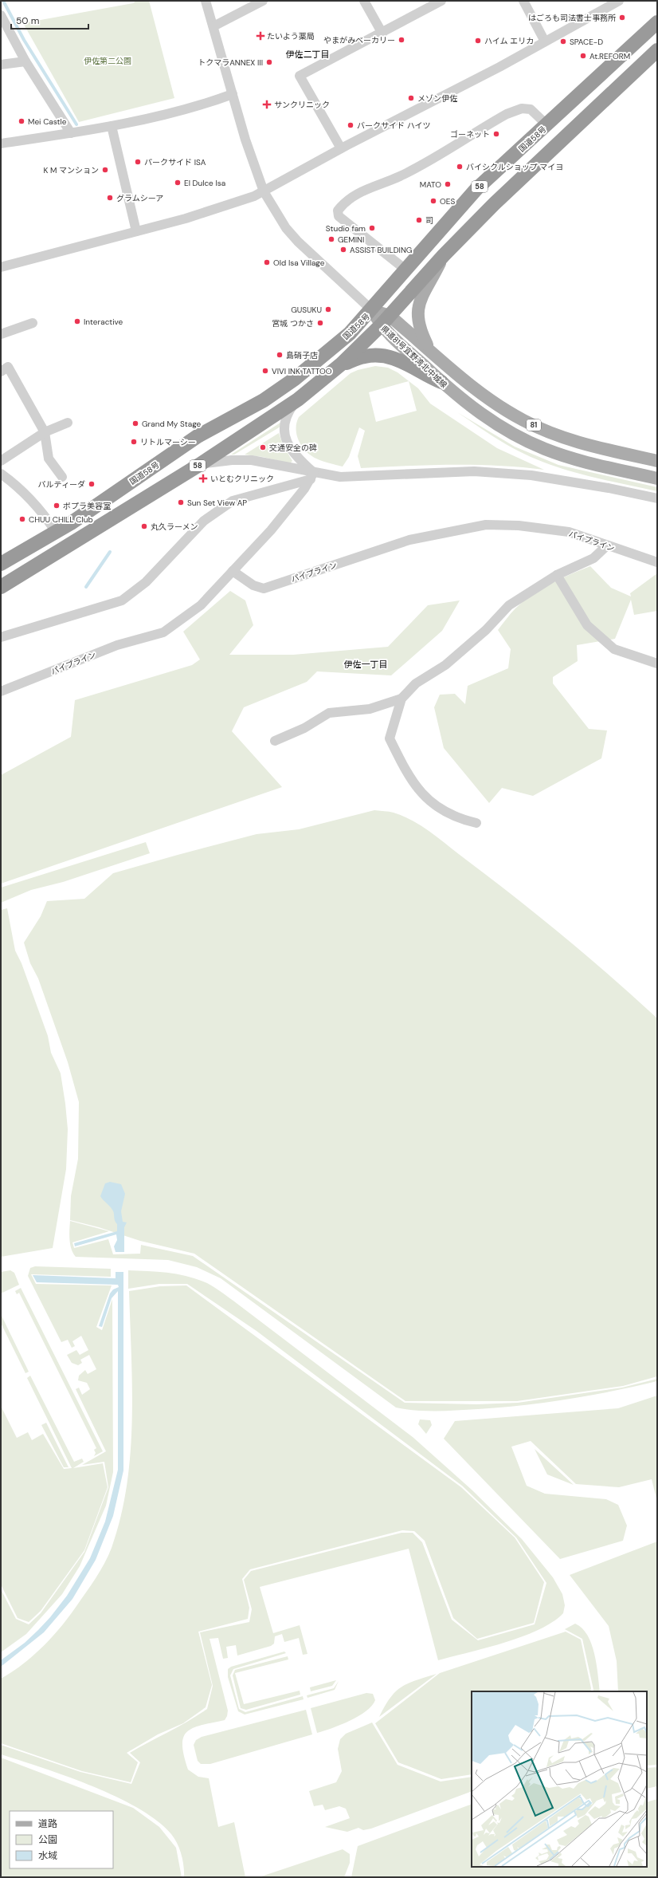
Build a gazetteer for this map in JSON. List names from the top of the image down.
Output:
{
  "streets": {
    "highway": ["国道58号", "58"],
    "main road": ["県道81号宜野湾北中城線", "81"],
    "street": ["パイプライン"]
  },
  "crossings": [
    ["国道58号", "県道81号宜野湾北中城線"],
    ["58", "県道81号宜野湾北中城線"]
  ],
  "districts": ["伊佐二丁目", "伊佐一丁目"],
  "parks": ["伊佐第二公園"],
  "places": {
    "other": [
      "はごろも司法書士事務所",
      "やまがみベーカリー",
      "ハイム エリカ",
      "SPACE-D",
      "At.REFORM",
      "トクマラANNEX III",
      "メゾン伊佐",
      "Mei Castle",
      "バークサイド ハイツ",
      "ゴーネット",
      "パークサイド ISA",
      "バイシクルショップ マイヨ",
      "K M マンション",
      "El Dulce Isa",
      "MATO",
      "グラムシーア",
      "OES",
      "司",
      "Studio fam",
      "GEMINI",
      "ASSIST BUILDING",
      "Old Isa Village",
      "GUSUKU",
      "Interactive",
      "宮城 つかさ",
      "島硝子店",
      "VIVI INK TATTOO",
      "Grand My Stage",
      "リトルマーシー",
      "交通安全の碑",
      "パルティーダ",
      "Sun Set View AP",
      "ポプラ美容室",
      "CHUU CHILL Club",
      "丸久ラーメン"
    ],
    "health": ["たいよう薬局", "サンクリニック", "いとむクリニック"]
  },
  "legend": ["道路", "公園", "水域"],
  "scale_bar": "50 m"
}
